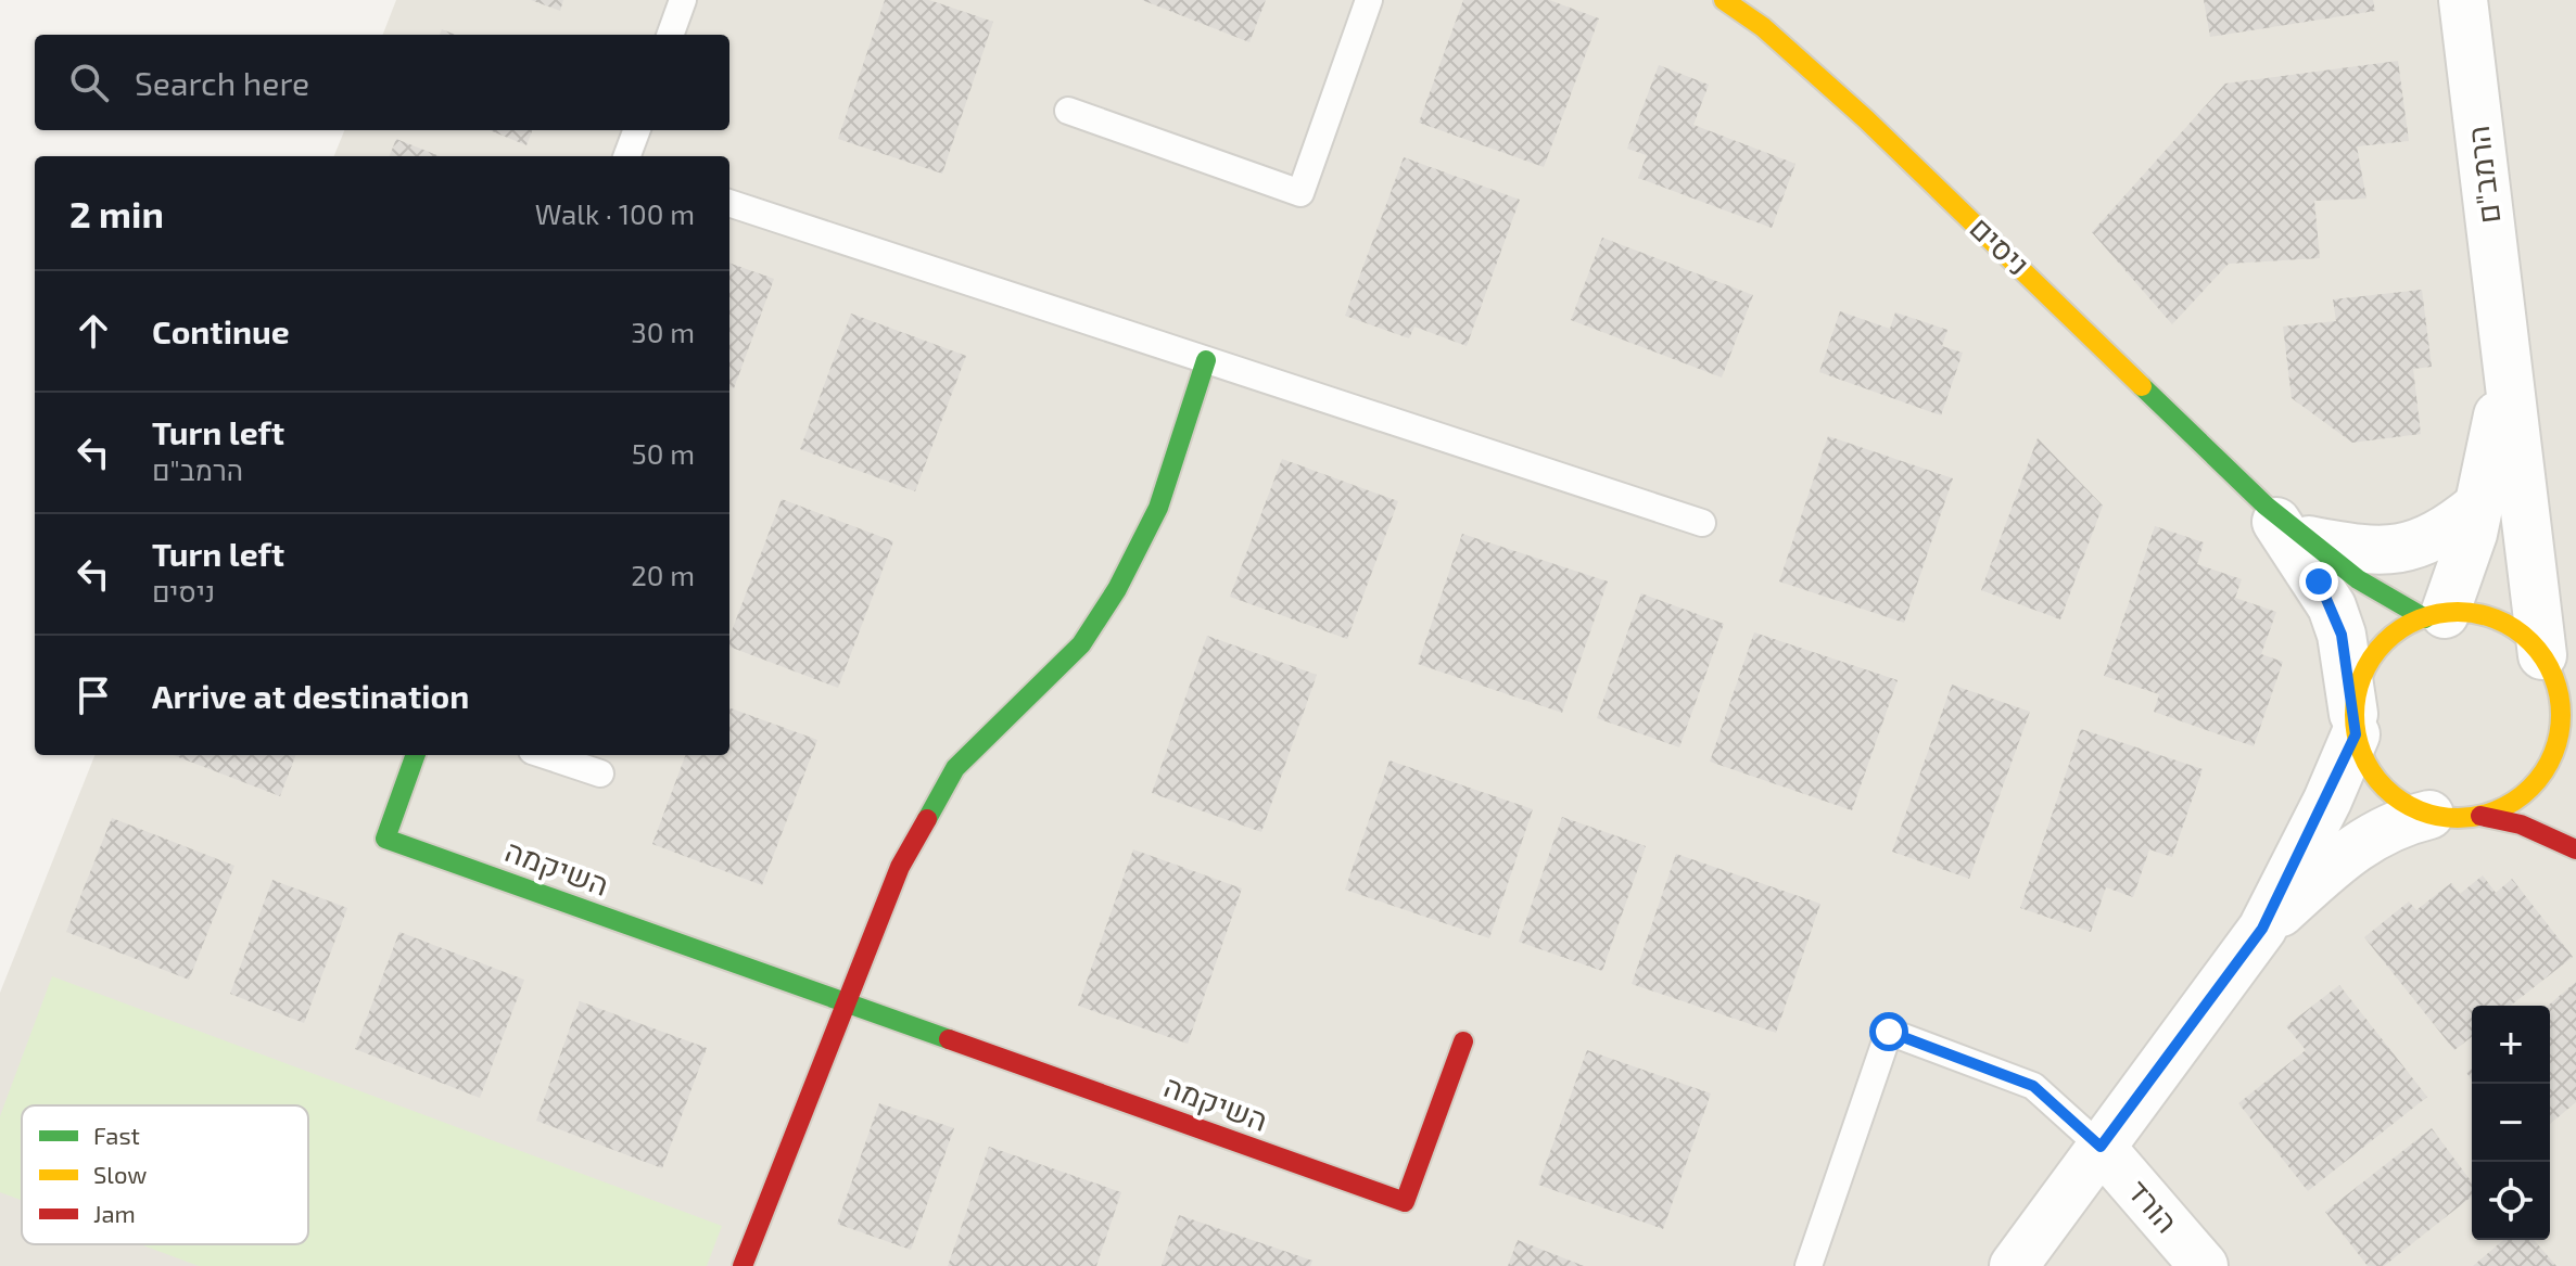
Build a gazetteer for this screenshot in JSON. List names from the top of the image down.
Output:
{
  "streets": {
    "street": [
      "הרמב\"ם",
      "ניסים",
      "השיקמה",
      "הורד"
    ]
  },
  "crossings": [
    ["הרמב\"ם", "ניסים"]
  ],
  "legend": ["Fast", "Slow", "Jam"],
  "page": {
    "search": "Search here",
    "heading": ["2 min", "Walk · 100 m"],
    "list": [
      ["Continue", "30 m"],
      ["Turn left", "הרמב\"ם", "50 m"],
      ["Turn left", "ניסים", "20 m"],
      "Arrive at destination"
    ],
    "map_buttons": ["+", "−"]
  }
}
